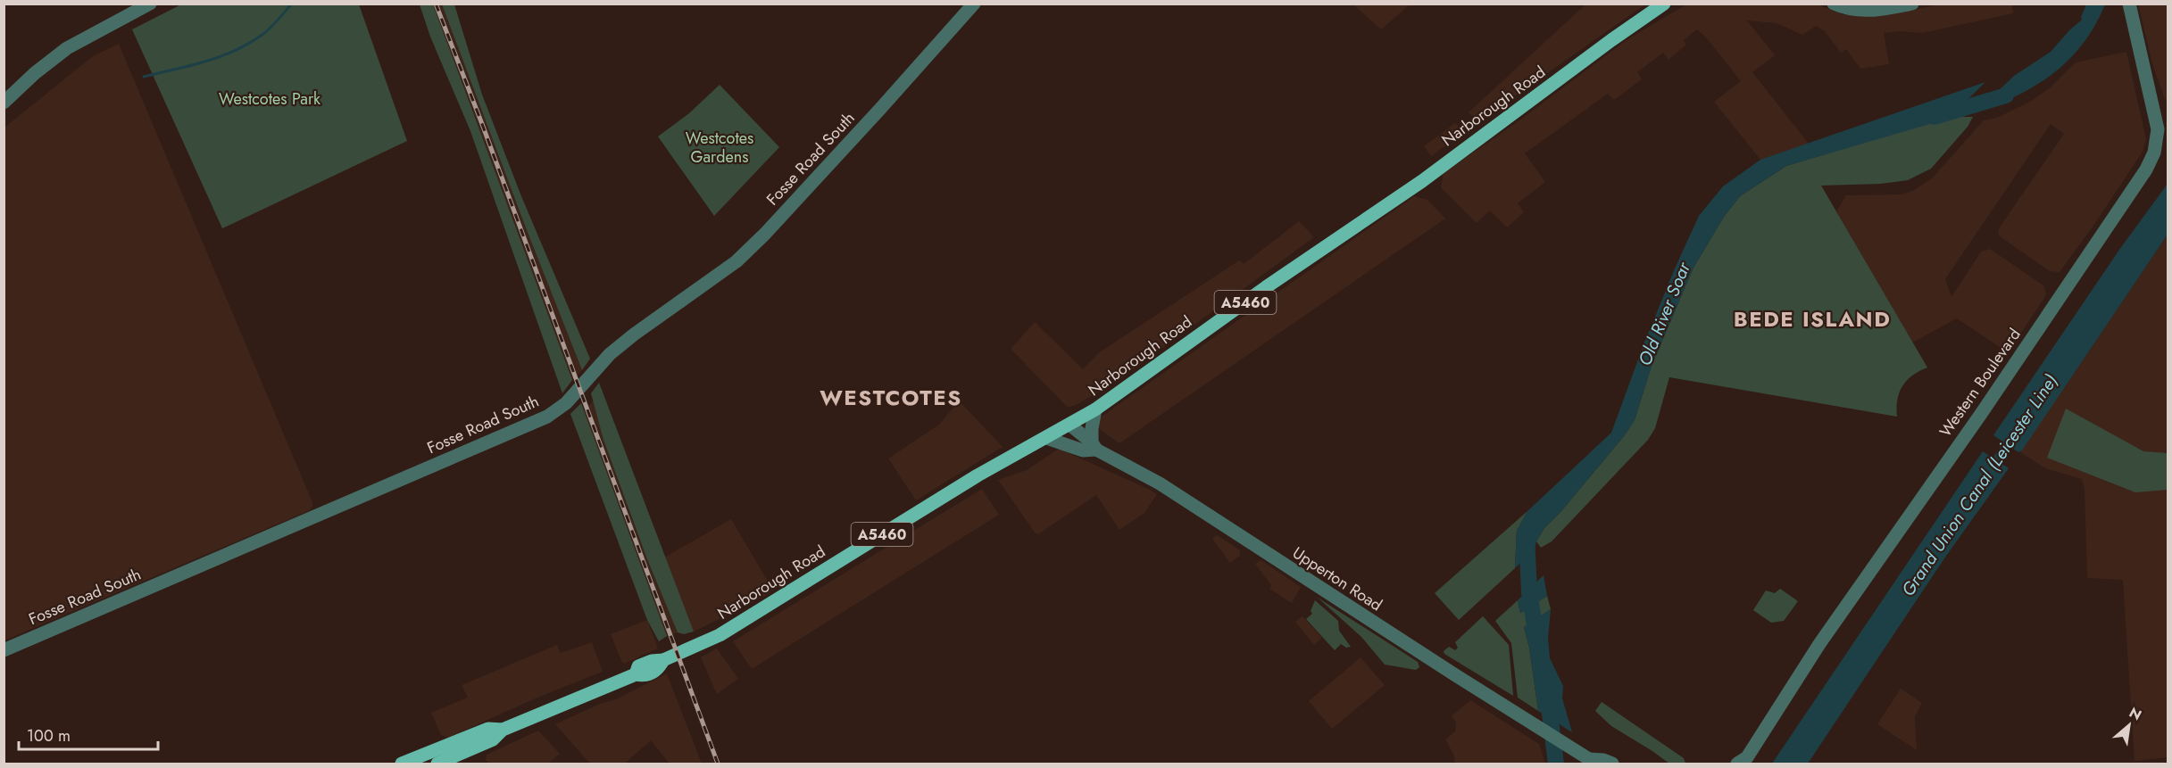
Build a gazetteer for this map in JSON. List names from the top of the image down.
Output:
{
  "streets": {
    "main road": ["Narborough Road", "A5460"],
    "street": ["Fosse Road South", "Western Boulevard", "Upperton Road"]
  },
  "crossings": [
    ["Narborough Road", "Upperton Road"]
  ],
  "districts": ["BEDE ISLAND", "WESTCOTES"],
  "water": ["Old River Soar", "Grand Union Canal (Leicester Line)"],
  "parks": ["Westcotes Park", "Westcotes Gardens"],
  "scale_bar": "100 m",
  "north": "top right"
}
